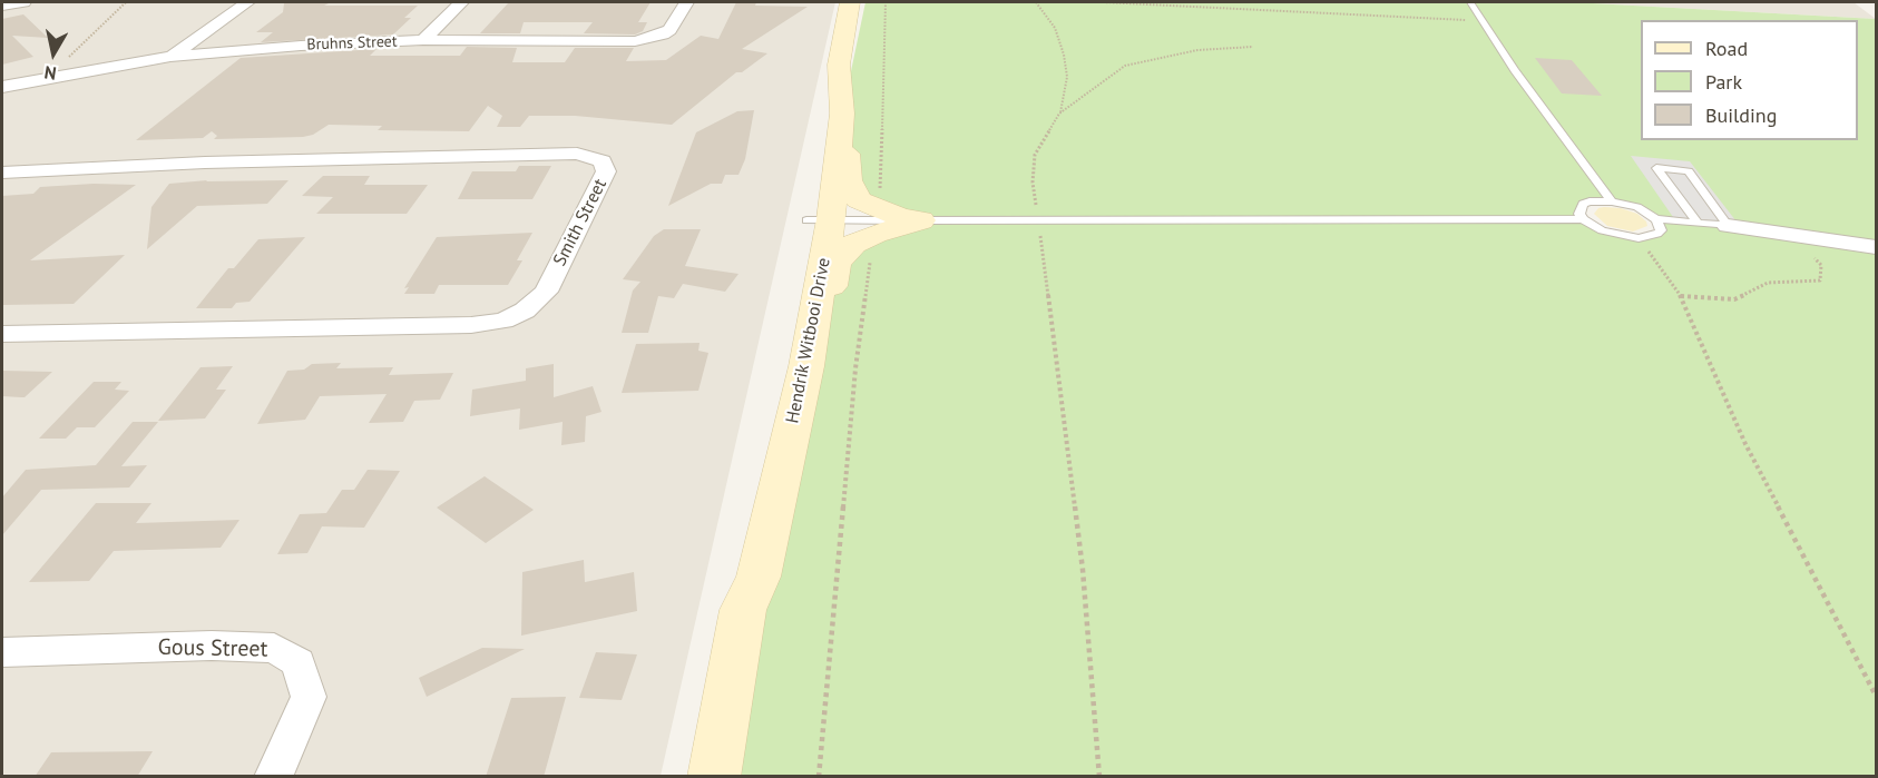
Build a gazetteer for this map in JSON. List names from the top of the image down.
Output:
{
  "streets": {
    "main road": ["Hendrik Witbooi Drive"],
    "street": ["Bruhns Street", "Smith Street", "Gous Street"]
  },
  "legend": ["Road", "Park", "Building"],
  "north": "bottom"
}
